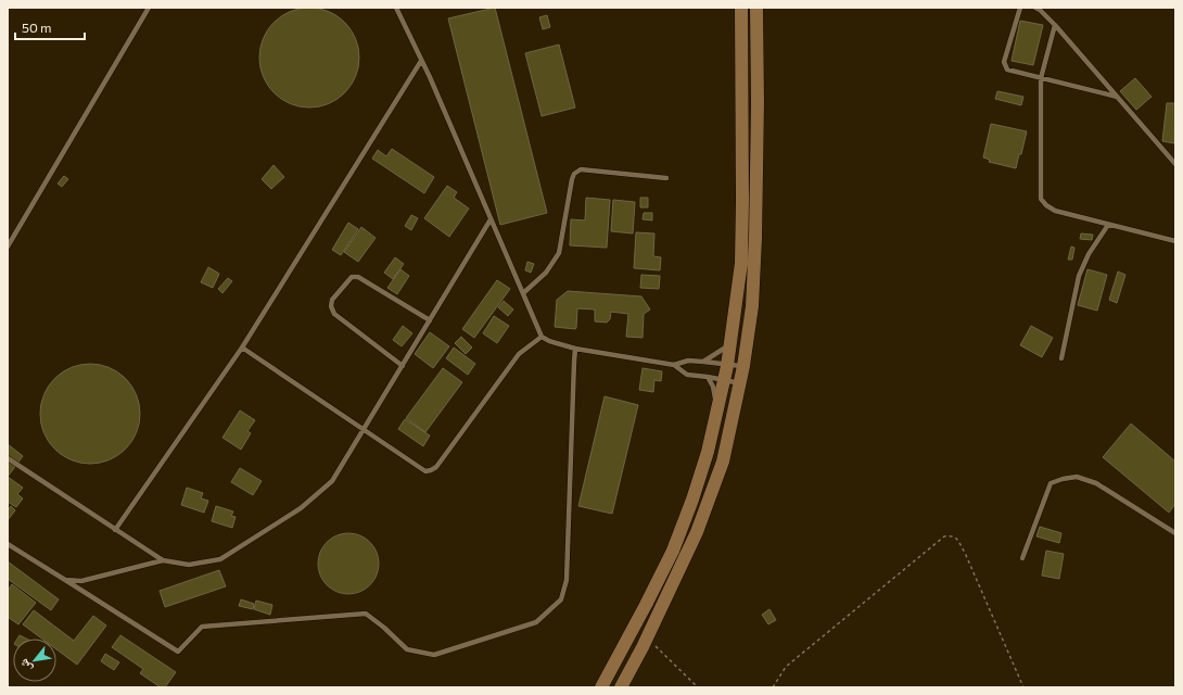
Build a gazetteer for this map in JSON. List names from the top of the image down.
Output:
{
  "scale_bar": "50 m",
  "north": "bottom left"
}
